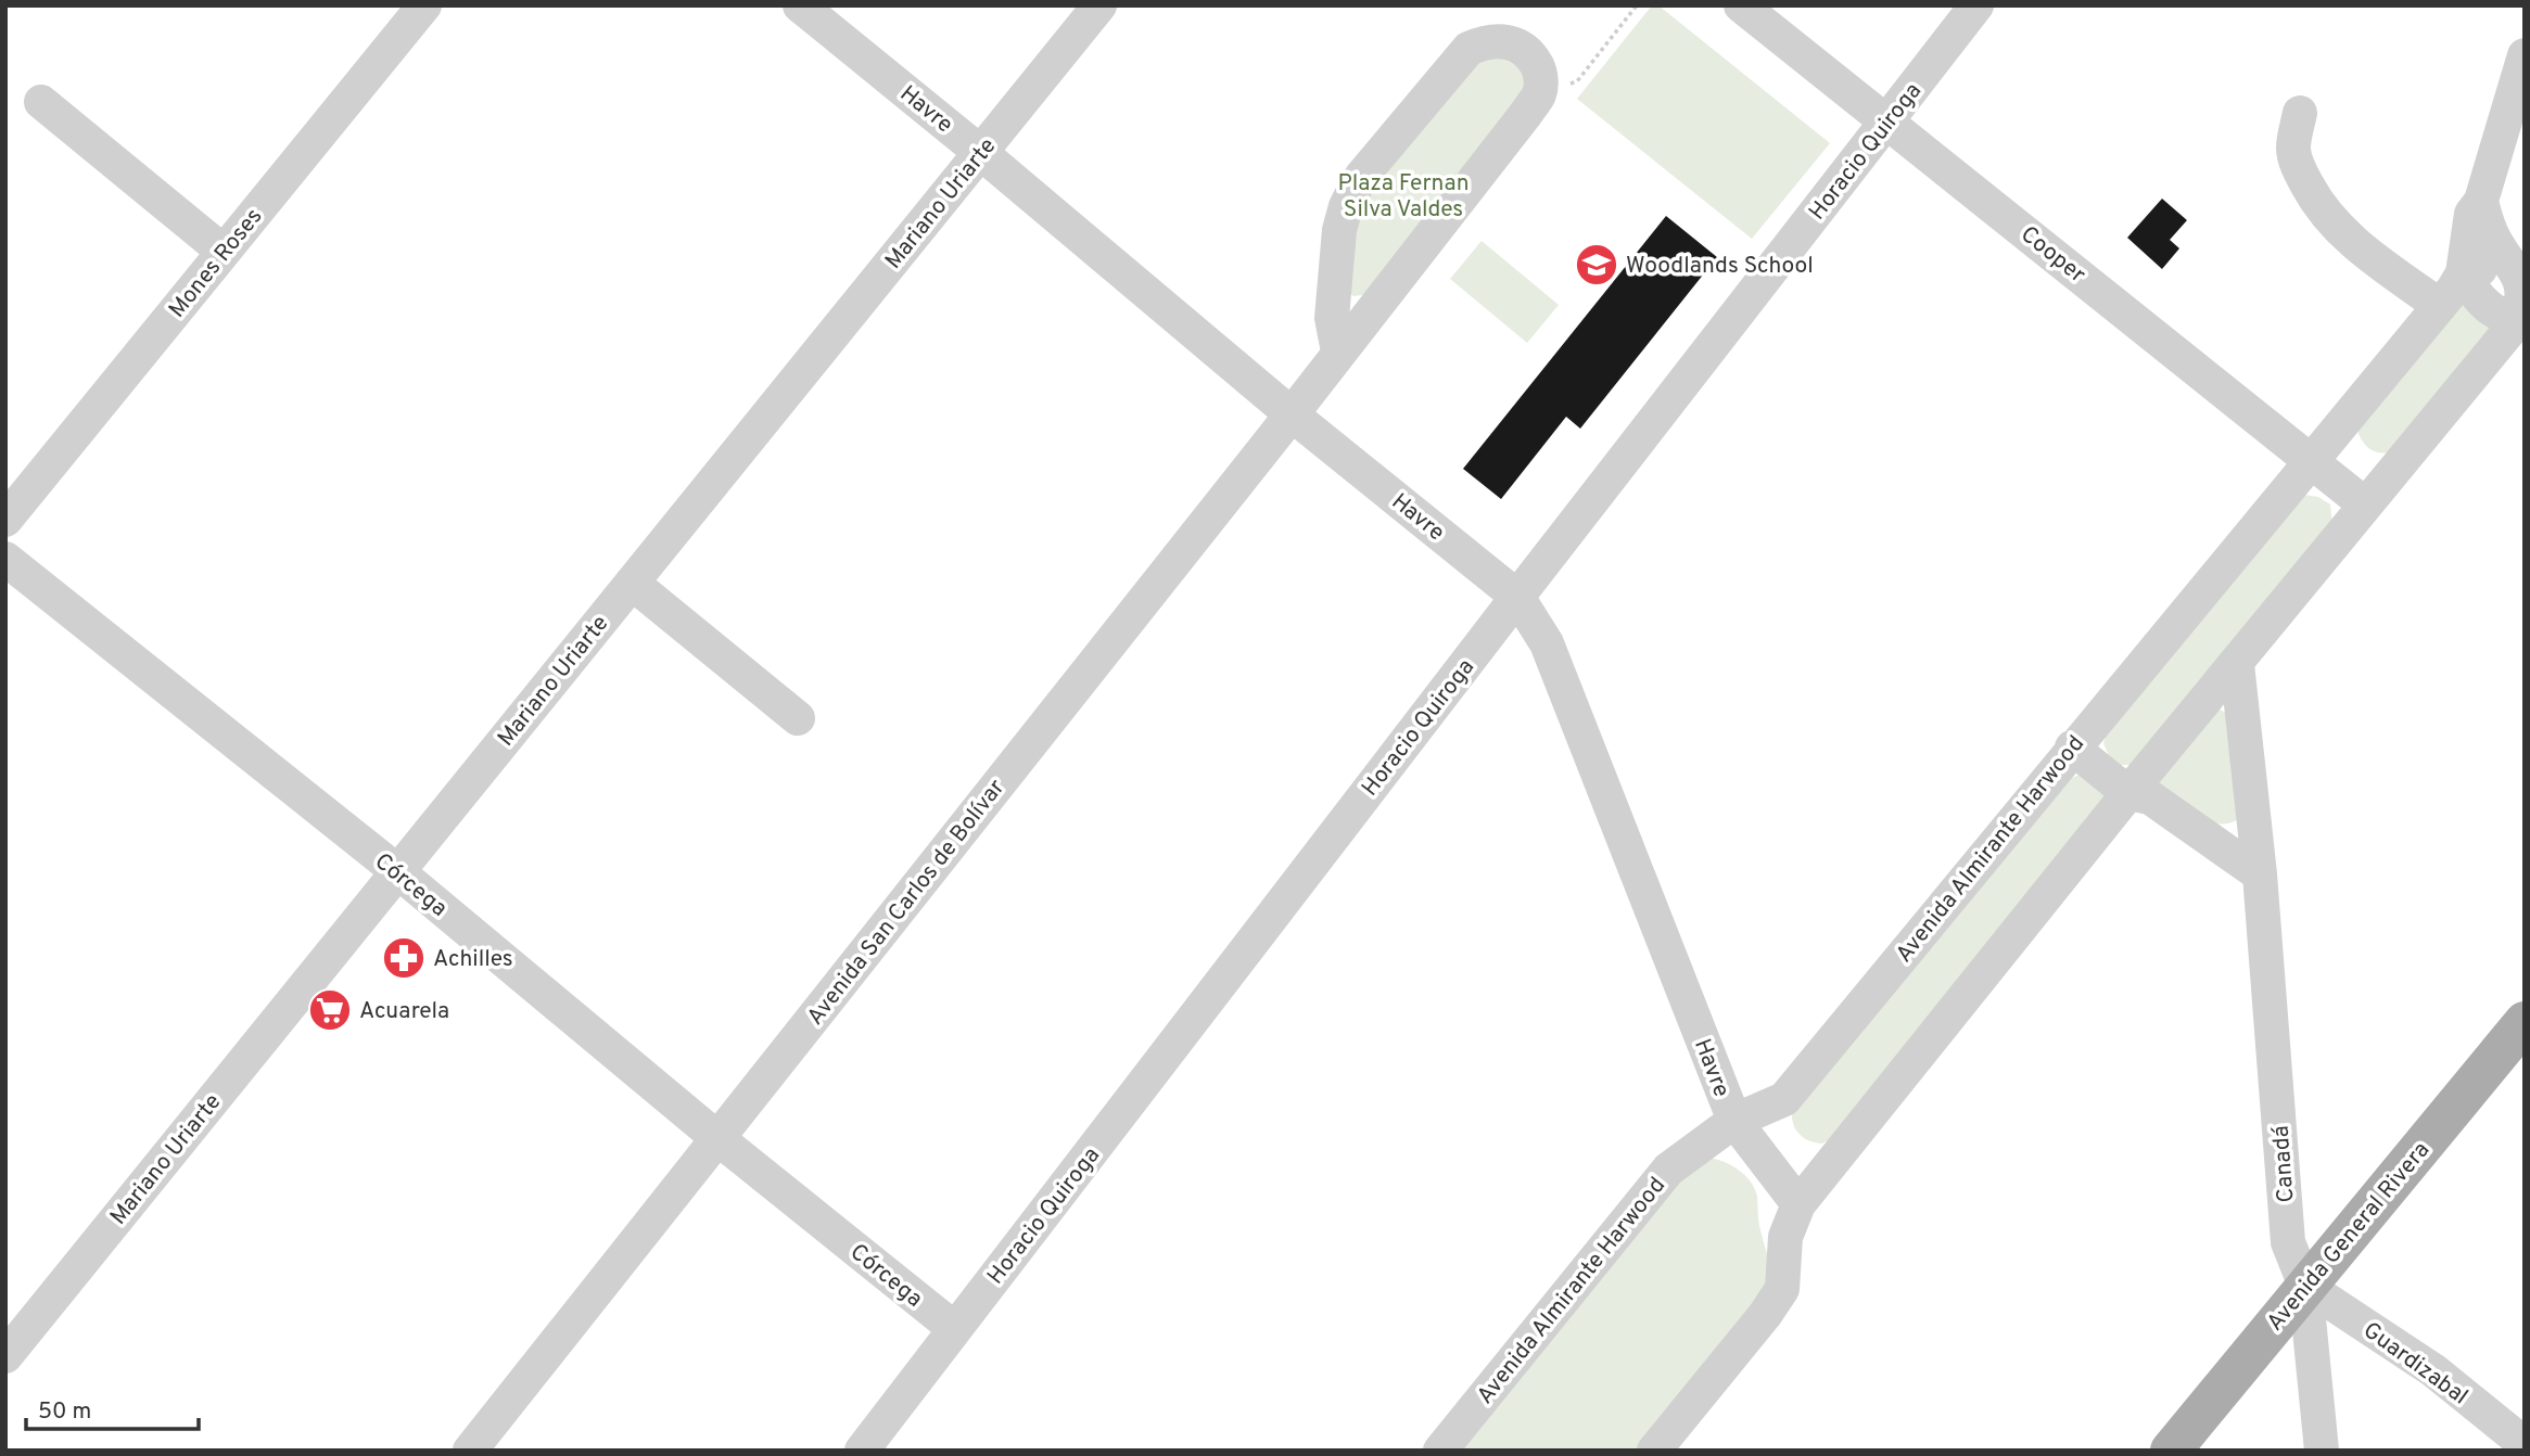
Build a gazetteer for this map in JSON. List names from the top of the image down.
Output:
{
  "streets": {
    "main road": ["Avenida General Rivera"],
    "street": [
      "Havre",
      "Horacio Quiroga",
      "Mariano Uriarte",
      "Cooper",
      "Mones Roses",
      "Avenida Almirante Harwood",
      "Córcega",
      "Avenida San Carlos de Bolívar",
      "Canadá",
      "Guardizabal"
    ]
  },
  "crossings": [
    ["Havre", "Horacio Quiroga"],
    ["Havre", "Mariano Uriarte"],
    ["Havre", "Avenida Almirante Harwood"],
    ["Havre", "Avenida San Carlos de Bolívar"],
    ["Horacio Quiroga", "Cooper"],
    ["Horacio Quiroga", "Córcega"],
    ["Mariano Uriarte", "Córcega"],
    ["Cooper", "Avenida Almirante Harwood"],
    ["Córcega", "Avenida San Carlos de Bolívar"],
    ["Canadá", "Avenida General Rivera"],
    ["Canadá", "Guardizabal"],
    ["Avenida General Rivera", "Guardizabal"]
  ],
  "parks": ["Plaza Fernan Silva Valdes"],
  "places": {
    "school or university": ["Woodlands School"],
    "pharmacy": ["Achilles"],
    "supermarket": ["Acuarela"]
  },
  "scale_bar": "50 m"
}
